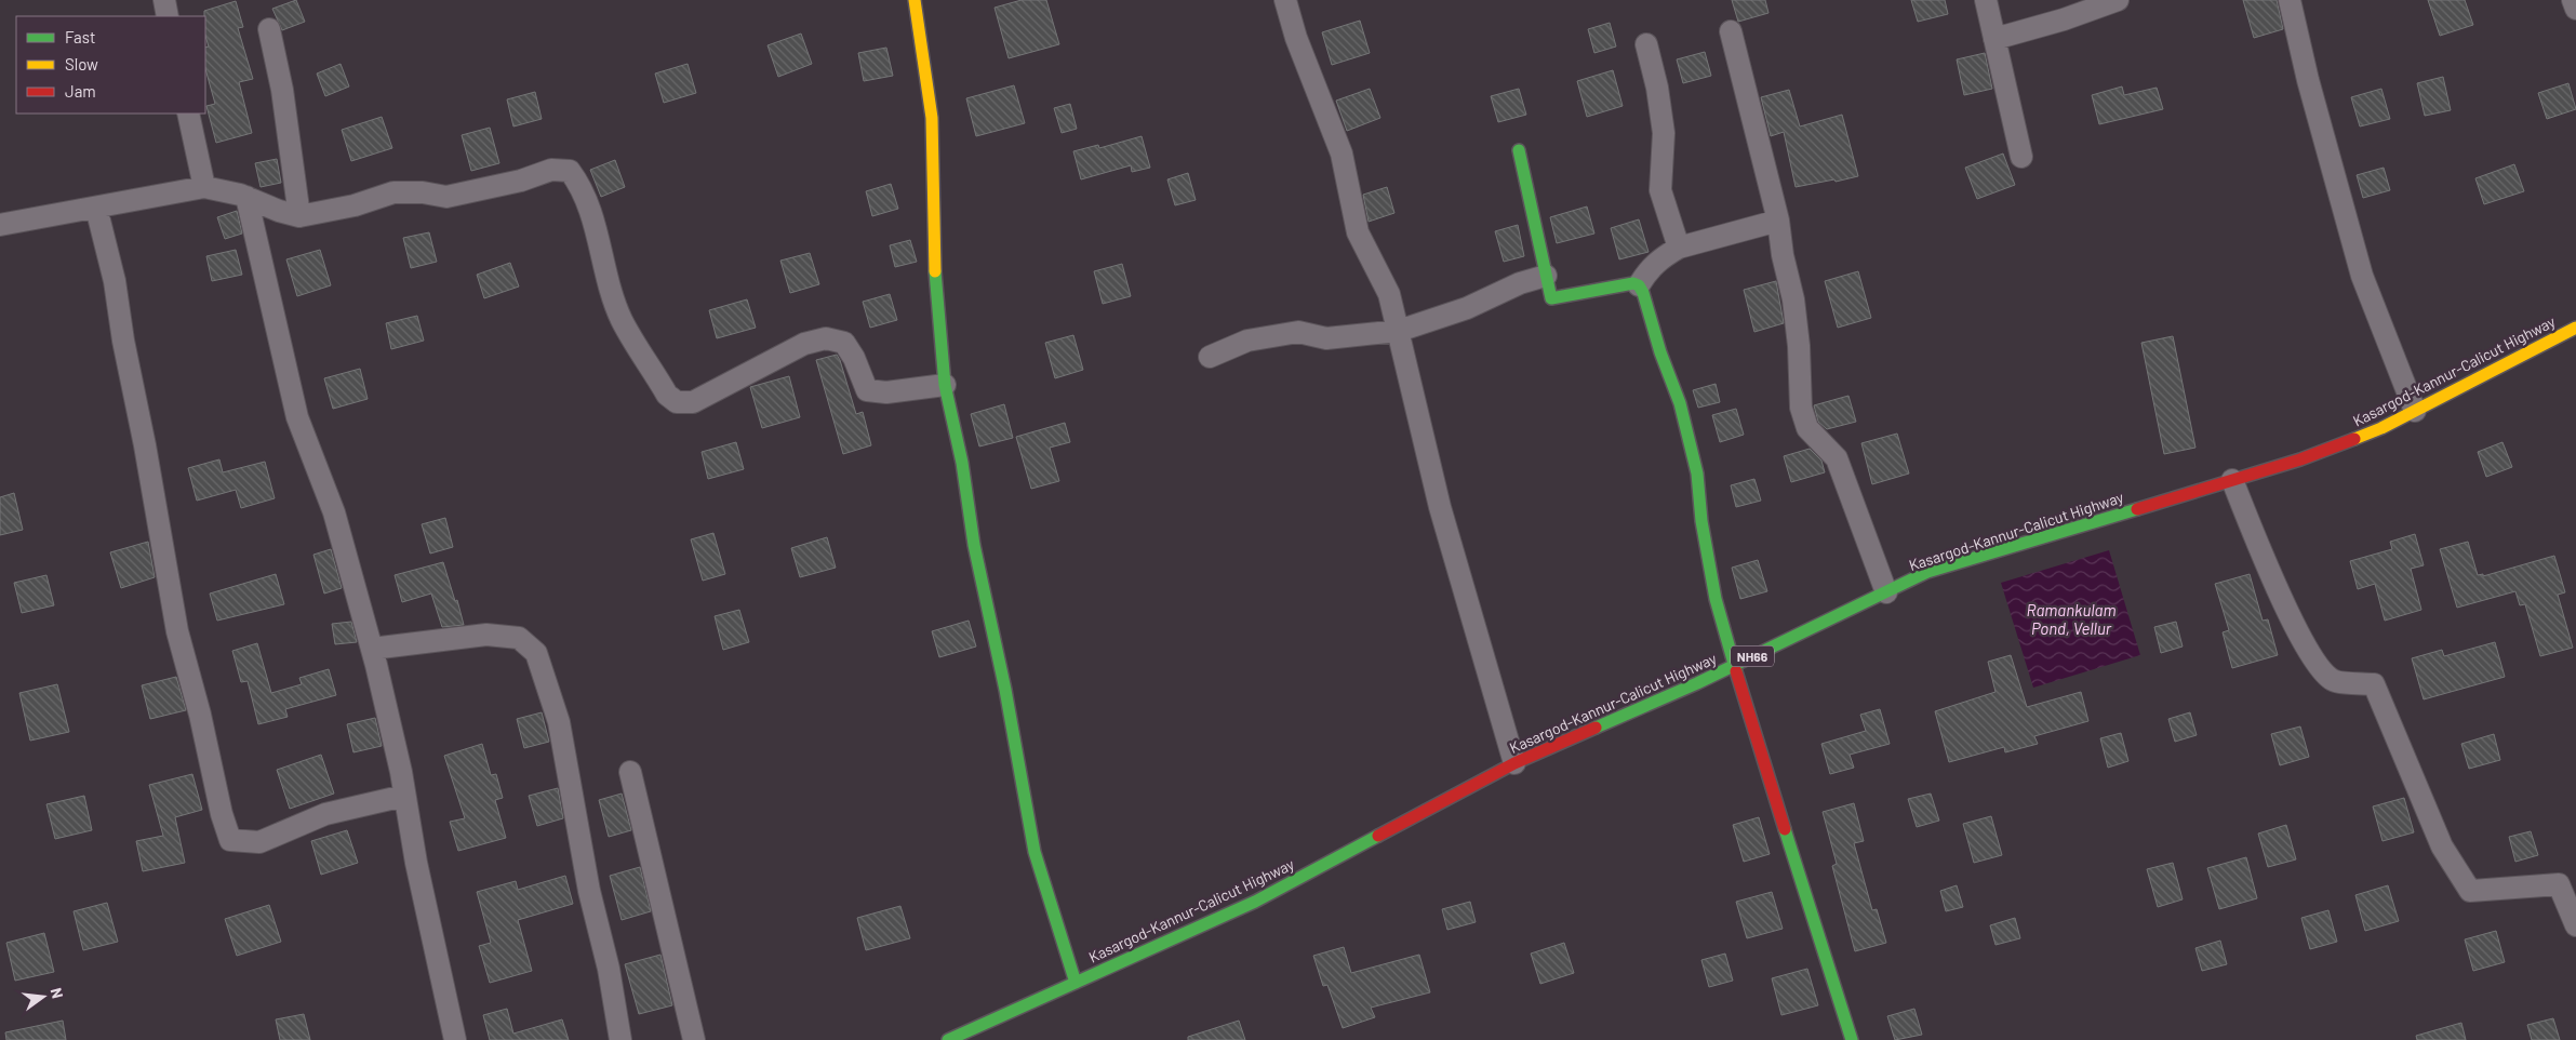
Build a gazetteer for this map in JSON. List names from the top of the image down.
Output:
{
  "streets": {
    "main road": ["Kasargod-Kannur-Calicut Highway", "NH66"]
  },
  "water": ["Ramankulam Pond, Vellur"],
  "legend": ["Fast", "Slow", "Jam"],
  "north": "right"
}
